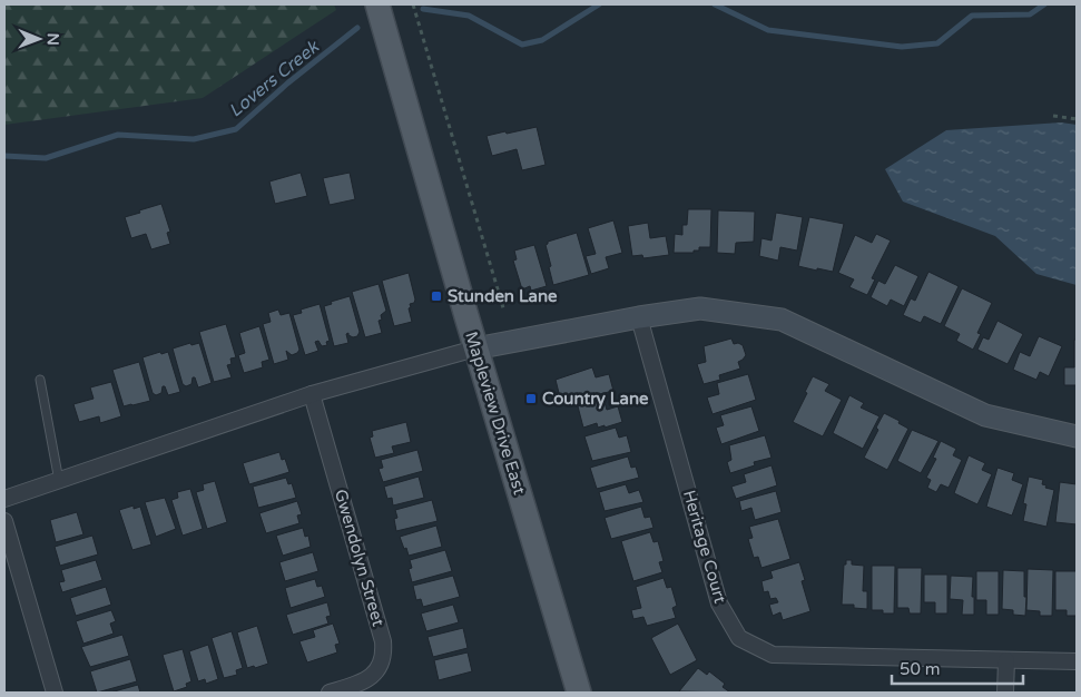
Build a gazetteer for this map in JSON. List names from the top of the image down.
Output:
{
  "streets": {
    "main road": ["Mapleview Drive East"],
    "street": ["Heritage Court", "Gwendolyn Street"]
  },
  "water": ["Lovers Creek"],
  "places": {
    "transit": ["Stunden Lane", "Country Lane"]
  },
  "scale_bar": "50 m",
  "north": "right"
}
